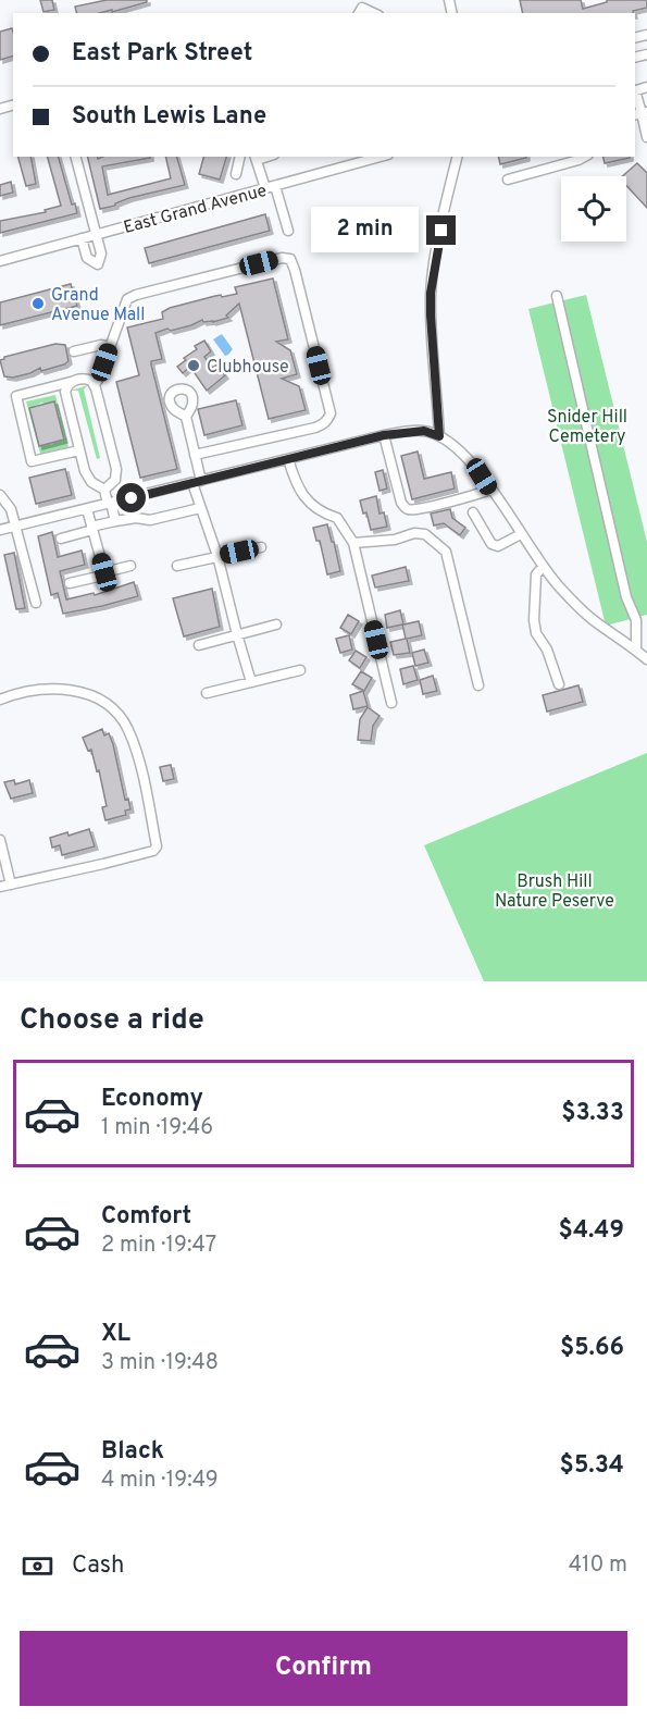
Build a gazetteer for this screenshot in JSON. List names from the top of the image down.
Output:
{
  "streets": {
    "street": ["East Grand Avenue"]
  },
  "parks": ["Snider Hill Cemetery", "Brush Hill Nature Peserve"],
  "places": ["Grand Avenue Mall", "Clubhouse"],
  "page": {
    "banner": ["East Park Street", "South Lewis Lane"],
    "bubble": "2 min",
    "heading": "Choose a ride",
    "list": [
      {
        "name": "Economy",
        "note": "1 min · 19:46",
        "value": "$3.33"
      },
      {
        "name": "Comfort",
        "note": "2 min · 19:47",
        "value": "$4.49"
      },
      {
        "name": "XL",
        "note": "3 min · 19:48",
        "value": "$5.66"
      },
      {
        "name": "Black",
        "note": "4 min · 19:49",
        "value": "$5.34"
      }
    ],
    "pay": ["Cash", "410 m"],
    "buttons": "Confirm"
  }
}
